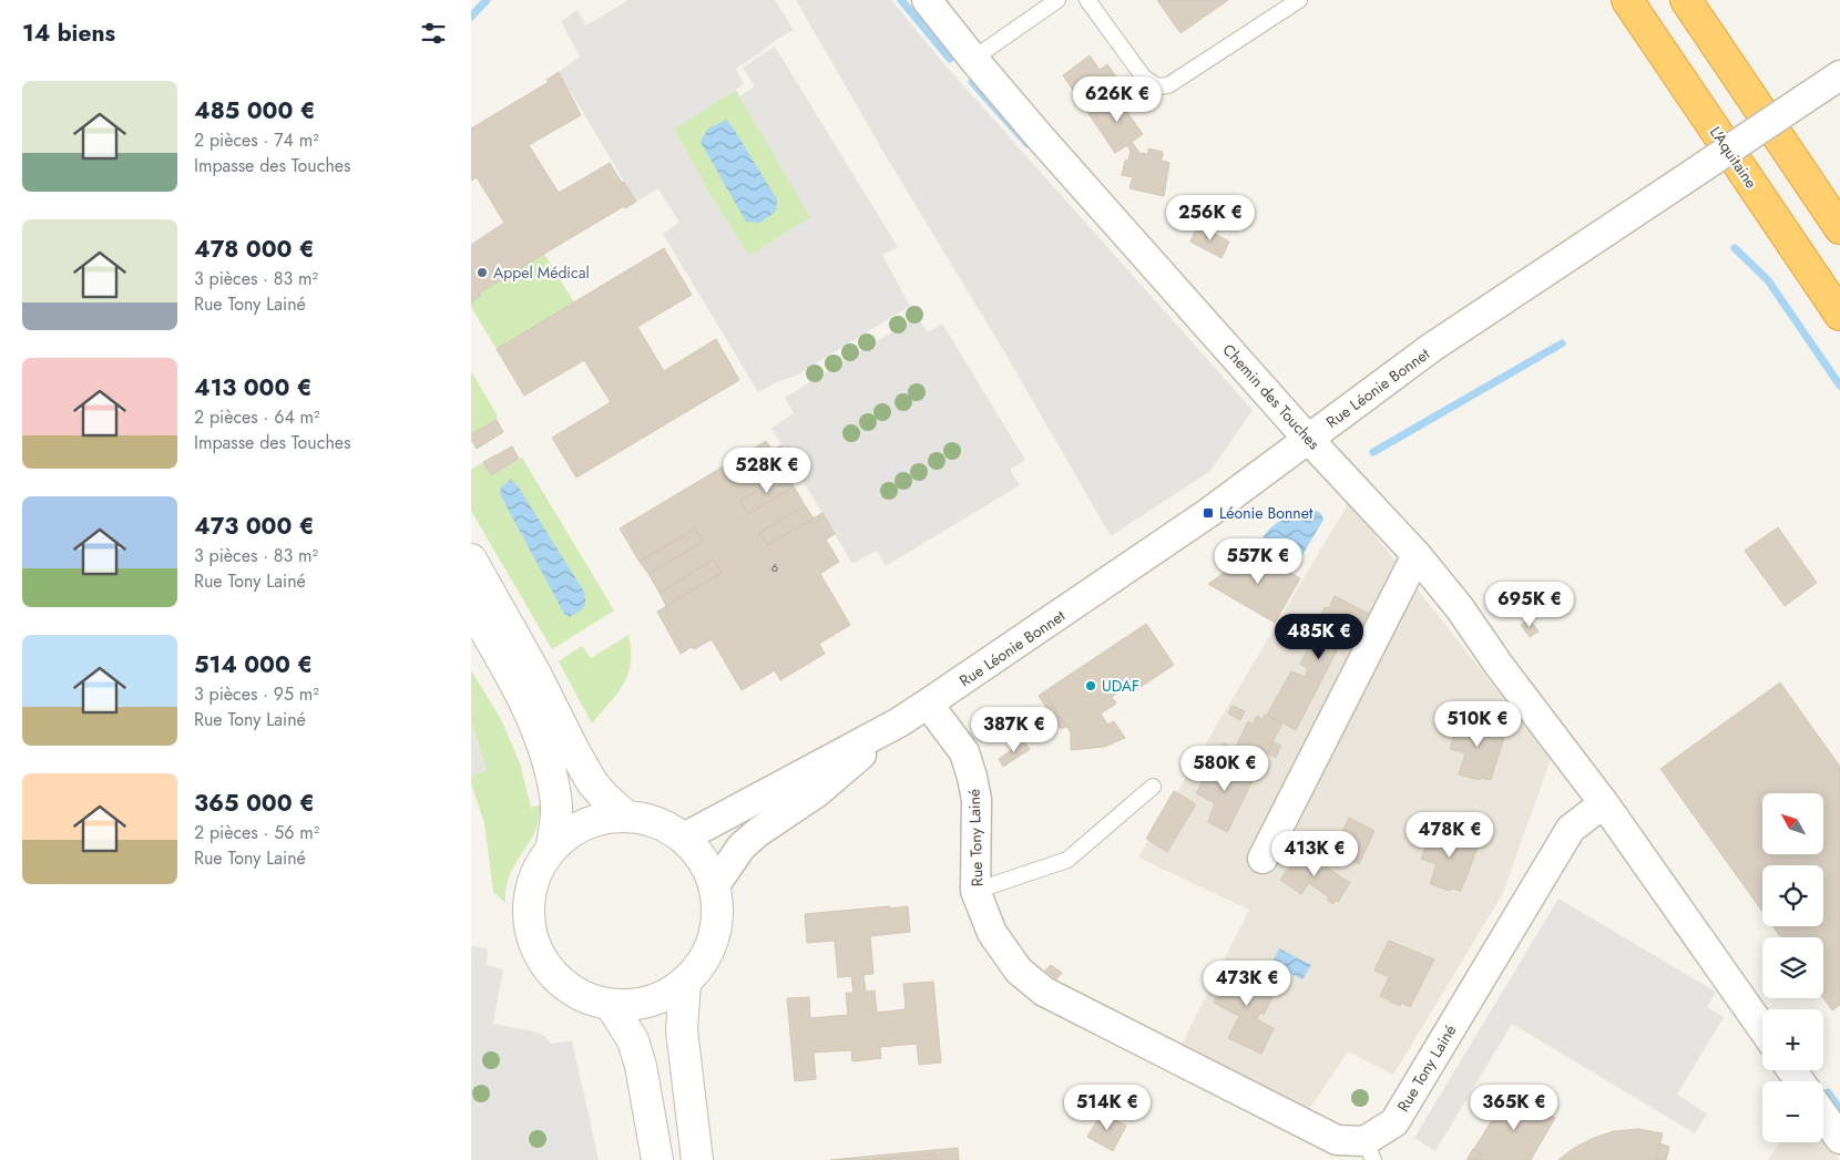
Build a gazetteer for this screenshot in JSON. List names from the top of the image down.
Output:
{
  "streets": {
    "highway": ["L'Aquitaine"],
    "street": ["Rue Léonie Bonnet", "Chemin des Touches", "Rue Tony Lainé"]
  },
  "crossings": [
    ["Rue Léonie Bonnet", "Chemin des Touches"],
    ["Rue Léonie Bonnet", "Rue Tony Lainé"],
    ["Chemin des Touches", "Rue Tony Lainé"]
  ],
  "places": {
    "other": ["Appel Médical", "UDAF"],
    "transit": ["Léonie Bonnet"]
  },
  "house_numbers": ["6"],
  "north": "top left",
  "page": {
    "heading": "14 biens",
    "list": [
      {
        "name": "485 000 €",
        "note": "2 pièces · 74 m² · Impasse des Touches"
      },
      {
        "name": "478 000 €",
        "note": "3 pièces · 83 m² · Rue Tony Lainé"
      },
      {
        "name": "413 000 €",
        "note": "2 pièces · 64 m² · Impasse des Touches"
      },
      {
        "name": "473 000 €",
        "note": "3 pièces · 83 m² · Rue Tony Lainé"
      },
      {
        "name": "514 000 €",
        "note": "3 pièces · 95 m² · Rue Tony Lainé"
      },
      {
        "name": "365 000 €",
        "note": "2 pièces · 56 m² · Rue Tony Lainé"
      }
    ],
    "price": [
      "626K €",
      "256K €",
      "528K €",
      "557K €",
      "695K €",
      "485K €",
      "510K €",
      "387K €",
      "580K €",
      "478K €",
      "413K €",
      "473K €",
      "514K €",
      "365K €"
    ],
    "map_buttons": ["+", "−"]
  }
}
